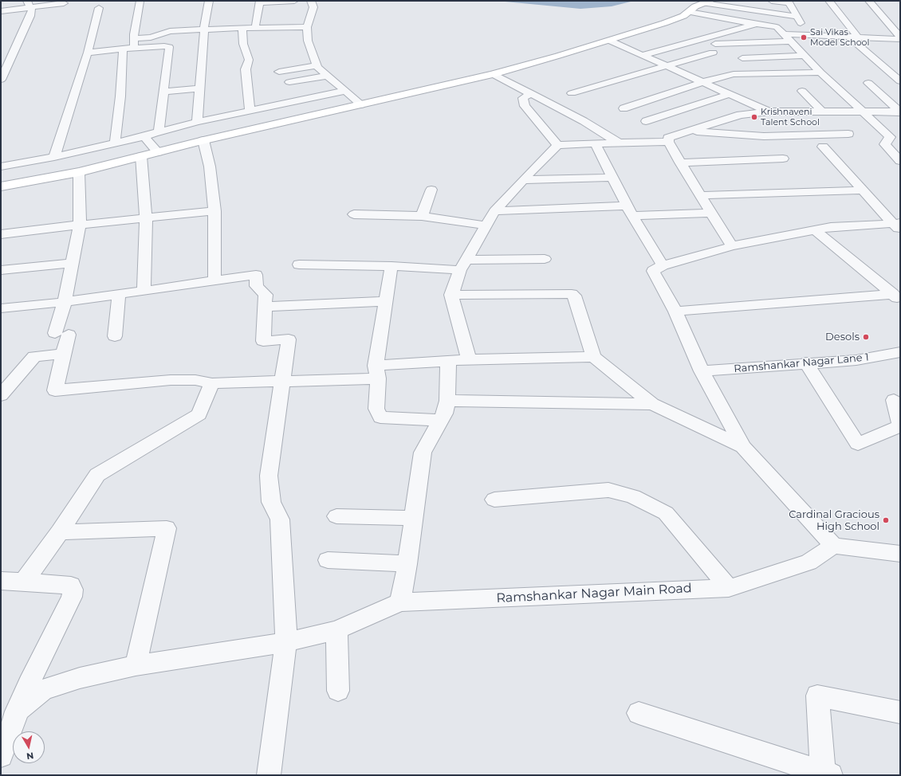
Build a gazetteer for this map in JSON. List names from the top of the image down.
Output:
{
  "streets": {
    "street": ["Ramshankar Nagar Lane 1", "Ramshankar Nagar Main Road"]
  },
  "places": [
    "Sai Vikas Model School",
    "Krishnaveni Talent School",
    "Desols",
    "Cardinal Gracious High School"
  ],
  "north": "bottom"
}
